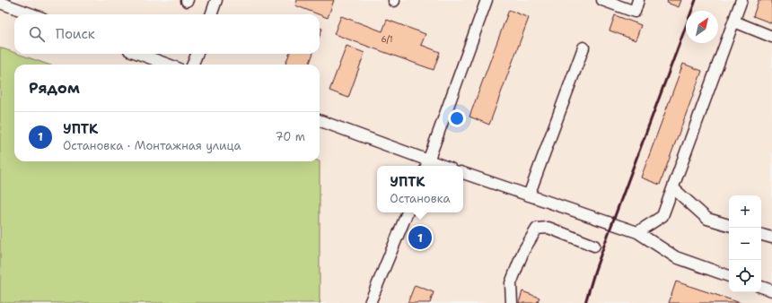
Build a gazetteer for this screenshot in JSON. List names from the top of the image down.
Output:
{
  "house_numbers": ["6/1"],
  "north": "top right",
  "page": {
    "search": "Поиск",
    "heading": "Рядом",
    "list": [
      {
        "mark": "1",
        "name": "УПТК",
        "note": "Остановка · Монтажная улица",
        "value": "70 m"
      }
    ],
    "popup": ["УПТК", "Остановка"],
    "map_buttons": ["+", "−"],
    "pins": "1"
  }
}
